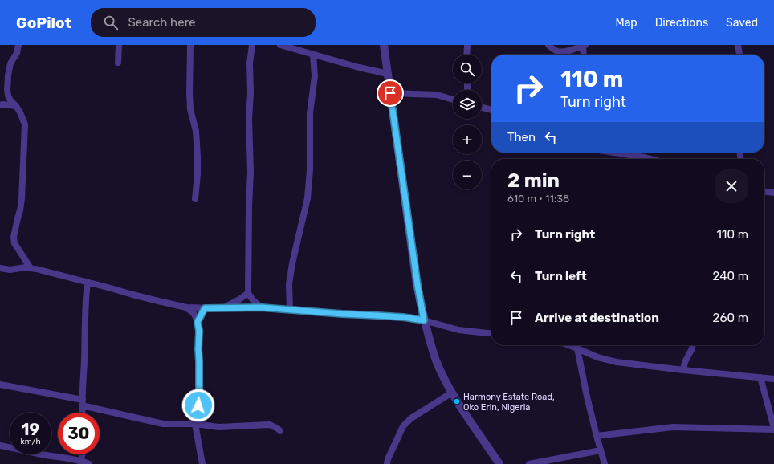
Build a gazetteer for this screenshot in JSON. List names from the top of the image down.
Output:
{
  "places": ["Harmony Estate Road, Oko Erin, Nigeria"],
  "page": {
    "header": "GoPilot",
    "search": "Search here",
    "nav": ["Map", "Directions", "Saved"],
    "map_buttons": ["+", "−"],
    "turn": ["110 m", "Turn right"],
    "then": "Then",
    "heading": ["2 min", "610 m · 11:38"],
    "list": [
      {
        "name": "Turn right",
        "value": "110 m"
      },
      {
        "name": "Turn left",
        "value": "240 m"
      },
      {
        "name": "Arrive at destination",
        "value": "260 m"
      }
    ],
    "speed": "19 km/h",
    "limit": "30"
  }
}
